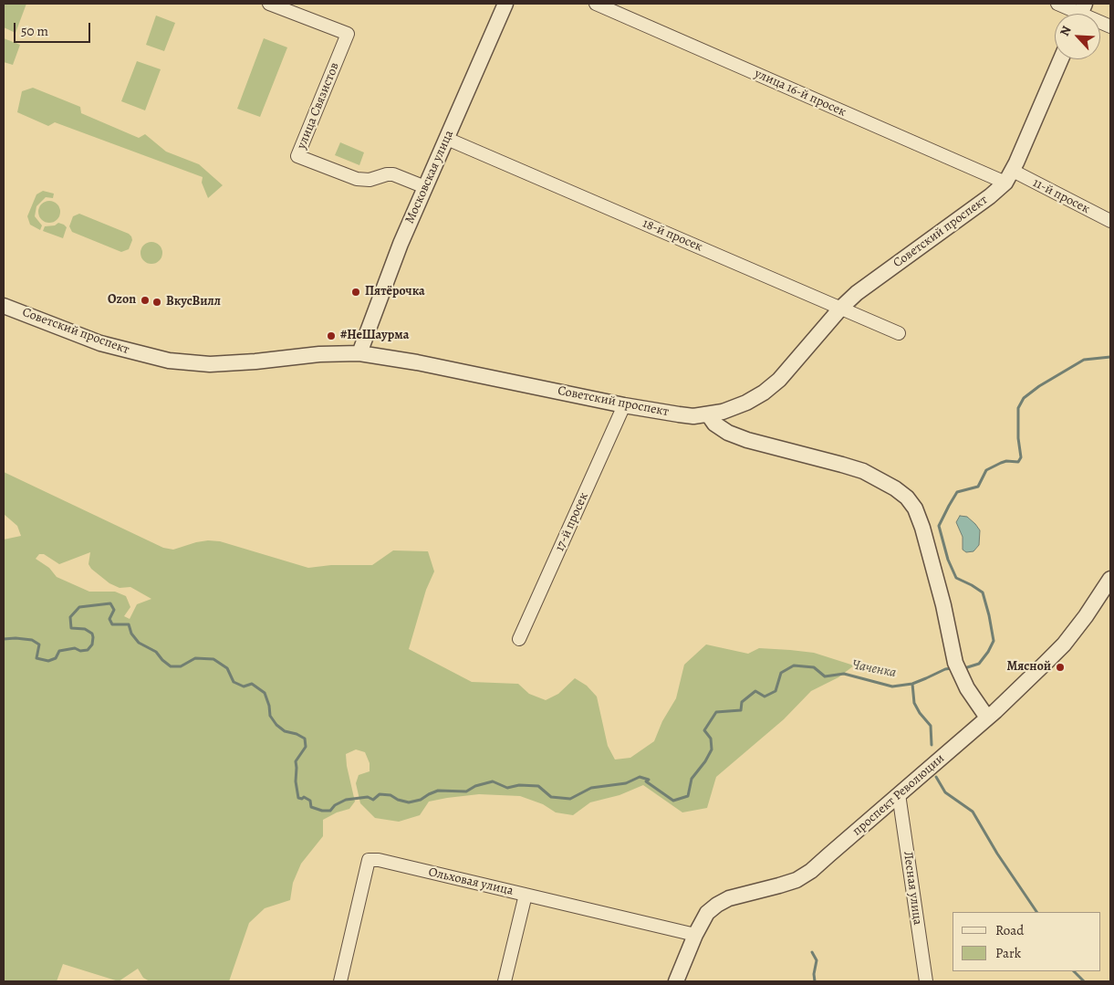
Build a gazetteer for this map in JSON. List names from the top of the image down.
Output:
{
  "streets": {
    "street": [
      "улица 16-й просек",
      "улица Связистов",
      "Московская улица",
      "11-й просек",
      "Советский проспект",
      "18-й просек",
      "17-й просек",
      "проспект Революции",
      "Ольховая улица",
      "Лесная улица"
    ]
  },
  "crossings": [
    ["улица 16-й просек", "11-й просек"],
    ["улица 16-й просек", "Советский проспект"],
    ["улица Связистов", "Московская улица"],
    ["Московская улица", "Советский проспект"],
    ["Московская улица", "18-й просек"],
    ["11-й просек", "Советский проспект"],
    ["Советский проспект", "18-й просек"],
    ["Советский проспект", "17-й просек"],
    ["проспект Революции", "Ольховая улица"],
    ["проспект Революции", "Лесная улица"]
  ],
  "water": ["Чаченка"],
  "places": [
    "Пятёрочка",
    "Ozon",
    "ВкусВилл",
    "#НеШаурма",
    "Мясной"
  ],
  "legend": ["Road", "Park"],
  "scale_bar": "50 m",
  "north": "top left"
}
